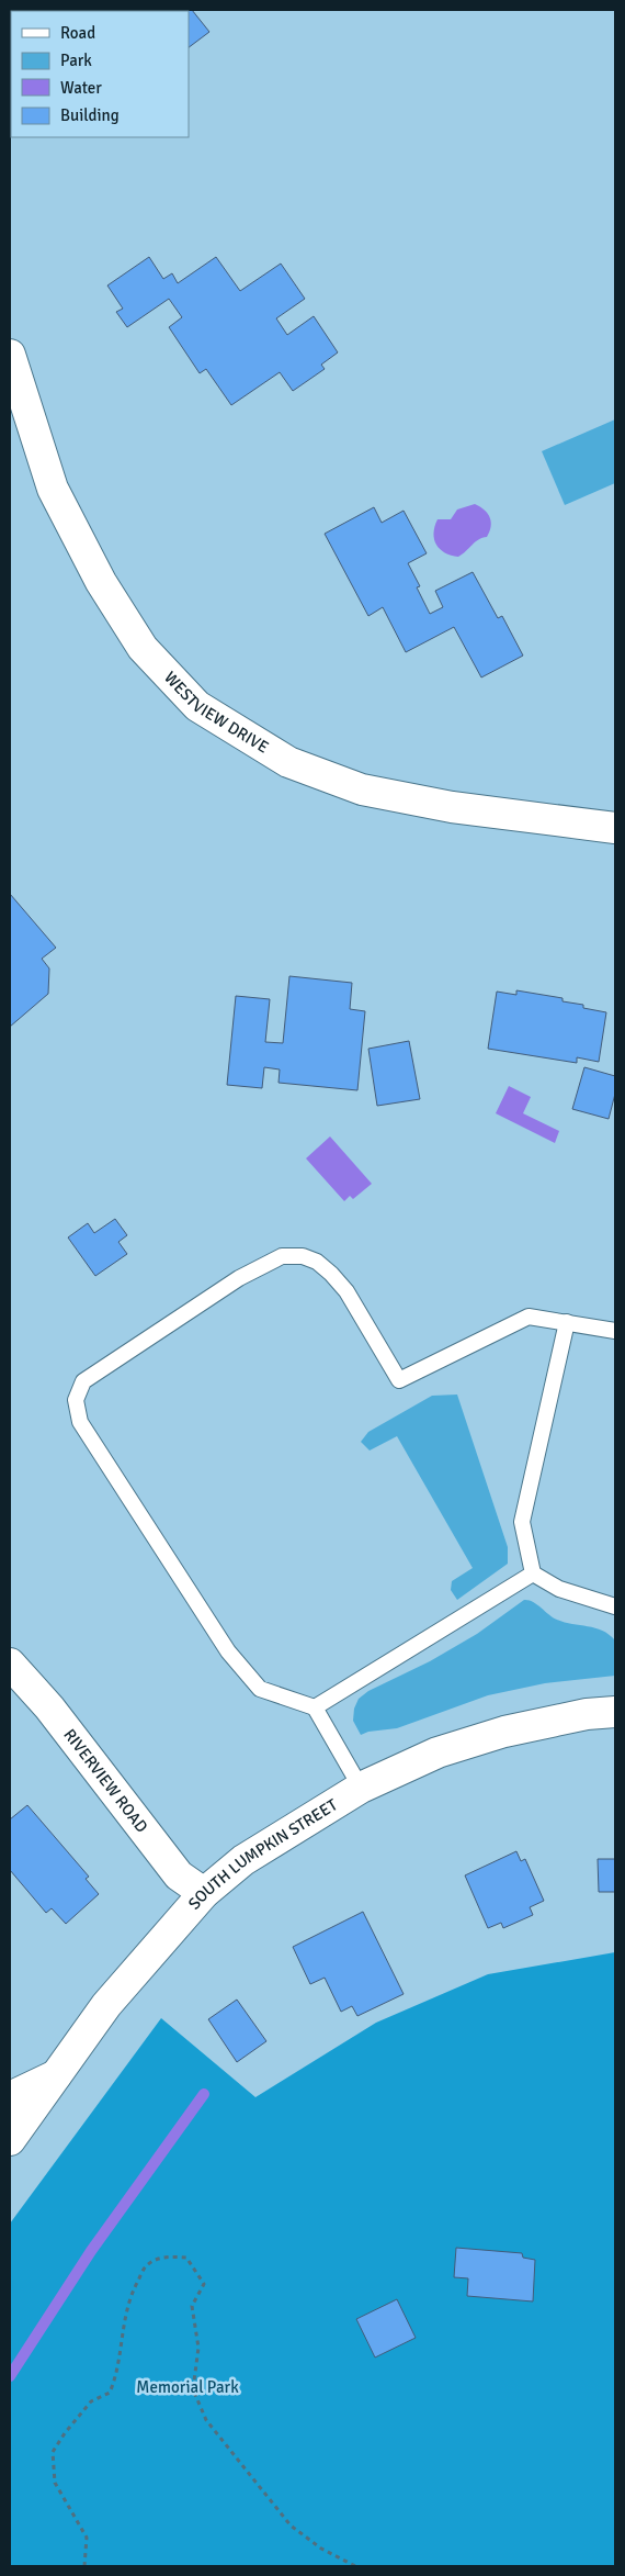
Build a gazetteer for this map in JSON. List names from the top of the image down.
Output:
{
  "streets": {
    "street": ["WESTVIEW DRIVE", "RIVERVIEW ROAD", "SOUTH LUMPKIN STREET"]
  },
  "crossings": [
    ["RIVERVIEW ROAD", "SOUTH LUMPKIN STREET"]
  ],
  "parks": ["Memorial Park"],
  "legend": [
    "Road",
    "Park",
    "Water",
    "Building"
  ]
}
